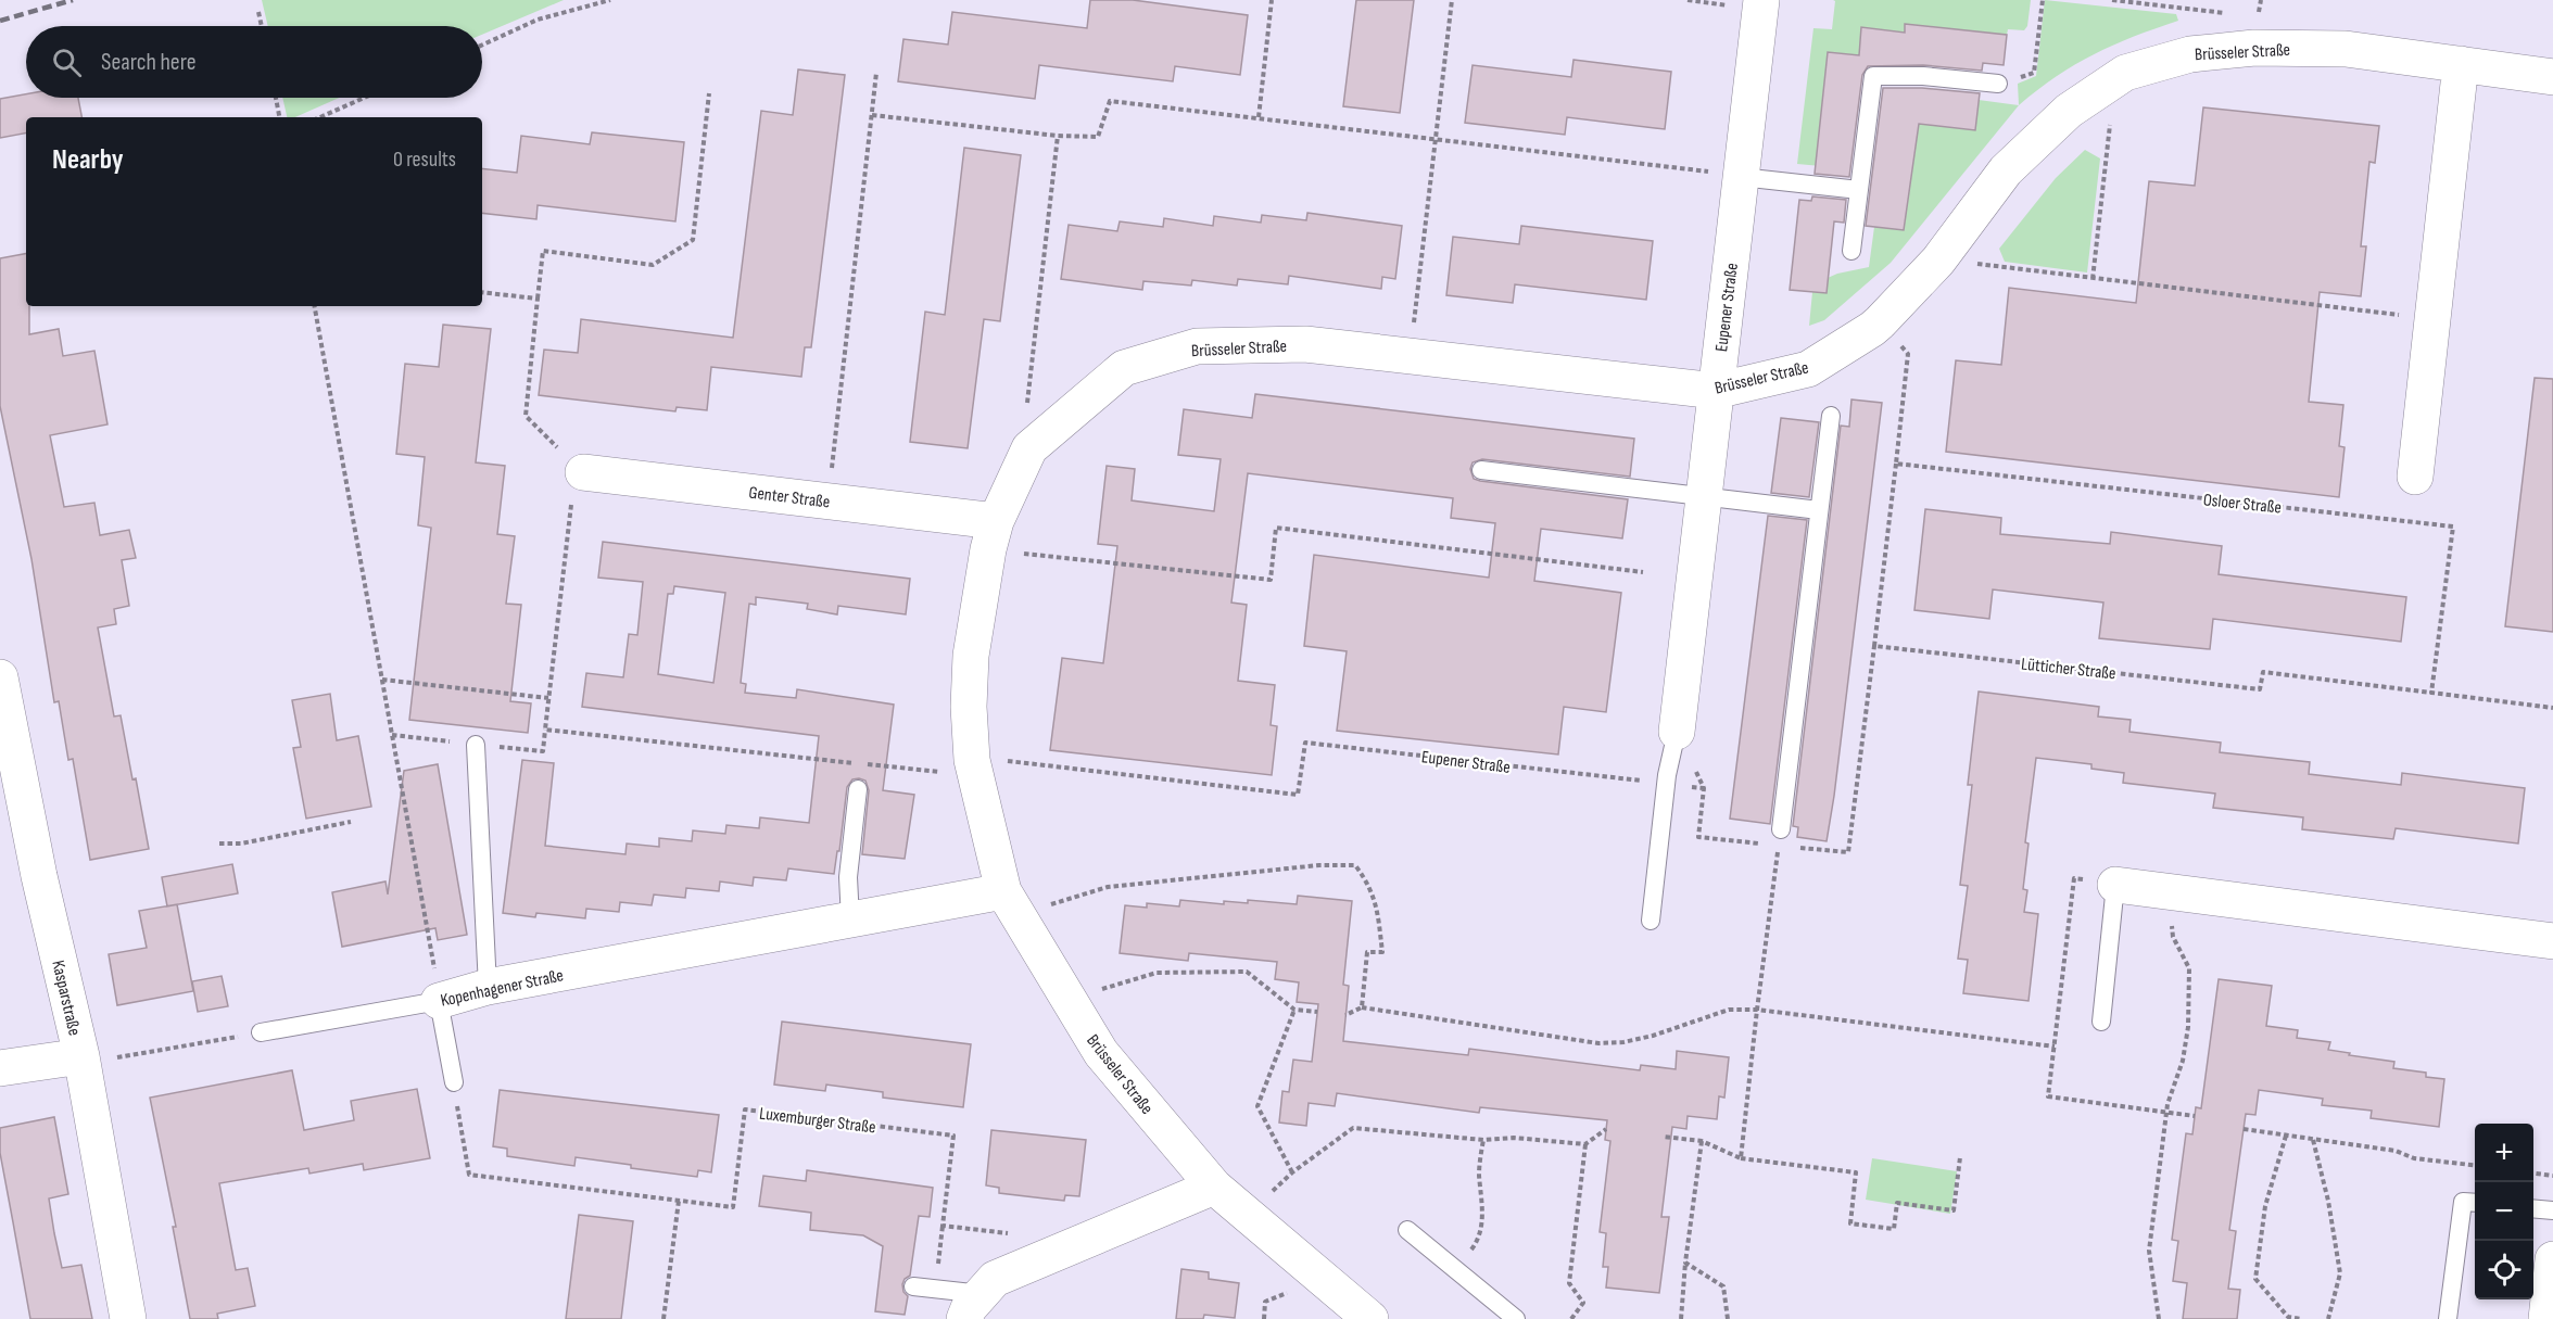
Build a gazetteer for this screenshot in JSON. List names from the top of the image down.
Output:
{
  "streets": {
    "street": [
      "Brüsseler Straße",
      "Eupener Straße",
      "Genter Straße",
      "Kopenhagener Straße",
      "Kasparstraße"
    ],
    "path": ["Osloer Straße", "Lütticher Straße", "Luxemburger Straße"]
  },
  "crossings": [
    ["Brüsseler Straße", "Eupener Straße"],
    ["Brüsseler Straße", "Genter Straße"],
    ["Brüsseler Straße", "Kopenhagener Straße"],
    ["Osloer Straße", "Lütticher Straße"]
  ],
  "page": {
    "search": "Search here",
    "heading": ["Nearby", "0 results"],
    "map_buttons": ["+", "−"]
  }
}
